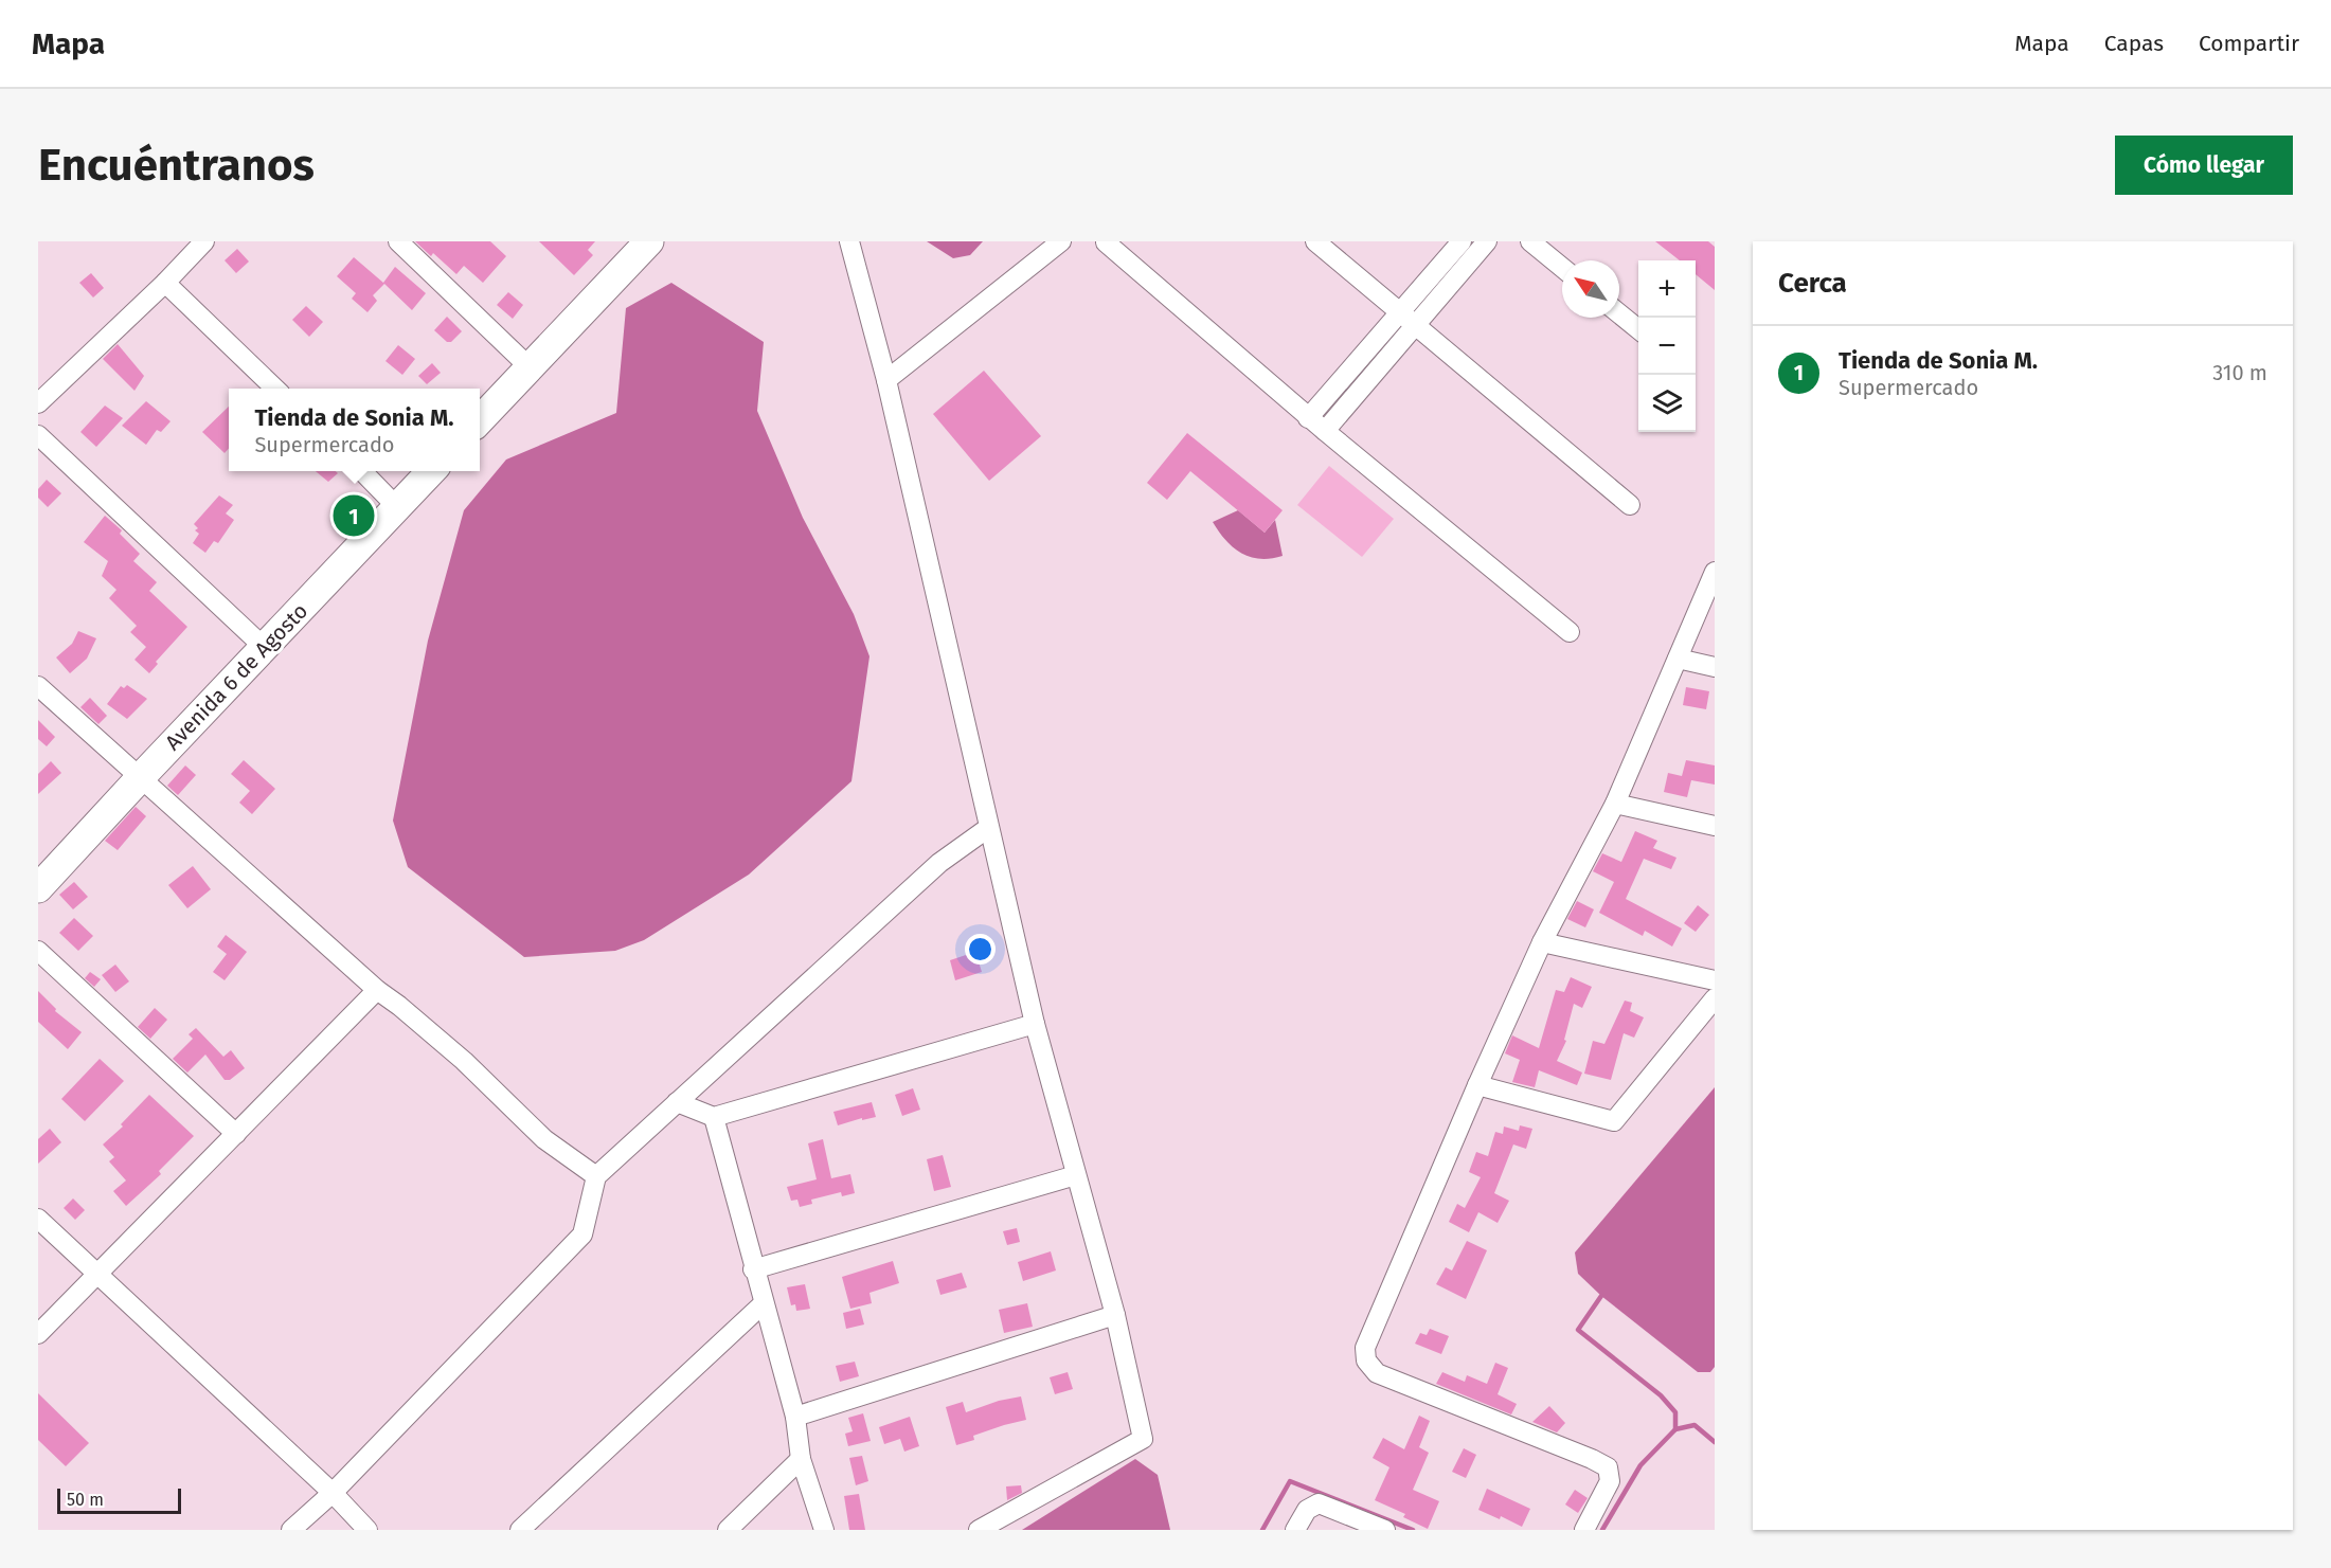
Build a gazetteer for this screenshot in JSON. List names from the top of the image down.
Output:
{
  "streets": {
    "street": ["Avenida 6 de Agosto"]
  },
  "scale_bar": "50 m",
  "north": "top left",
  "page": {
    "header": "Mapa",
    "nav": ["Mapa", "Capas", "Compartir"],
    "buttons": "Cómo llegar",
    "title": "Encuéntranos",
    "heading": "Cerca",
    "map_buttons": ["+", "−"],
    "list": [
      {
        "mark": "1",
        "name": "Tienda de Sonia M.",
        "note": "Supermercado",
        "value": "310 m"
      }
    ],
    "popup": ["Tienda de Sonia M.", "Supermercado"],
    "pins": "1",
    "scale": "50 m"
  }
}
